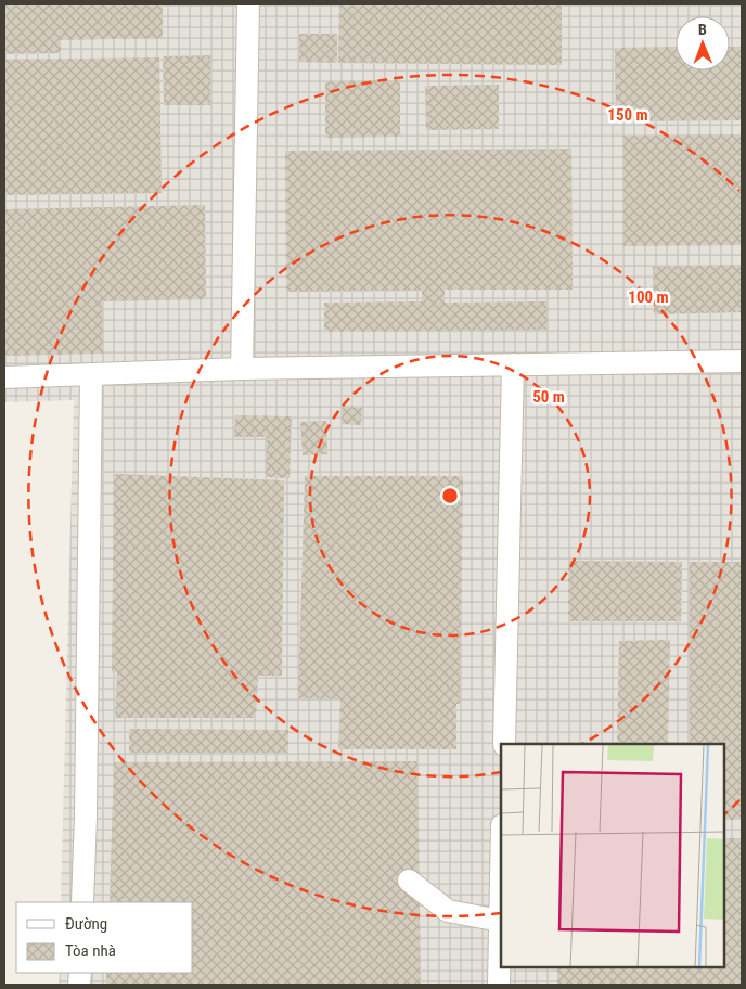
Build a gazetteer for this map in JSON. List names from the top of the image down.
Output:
{
  "legend": ["Đường", "Tòa nhà"],
  "north": "top",
  "rings": ["150 m", "100 m", "50 m"]
}
